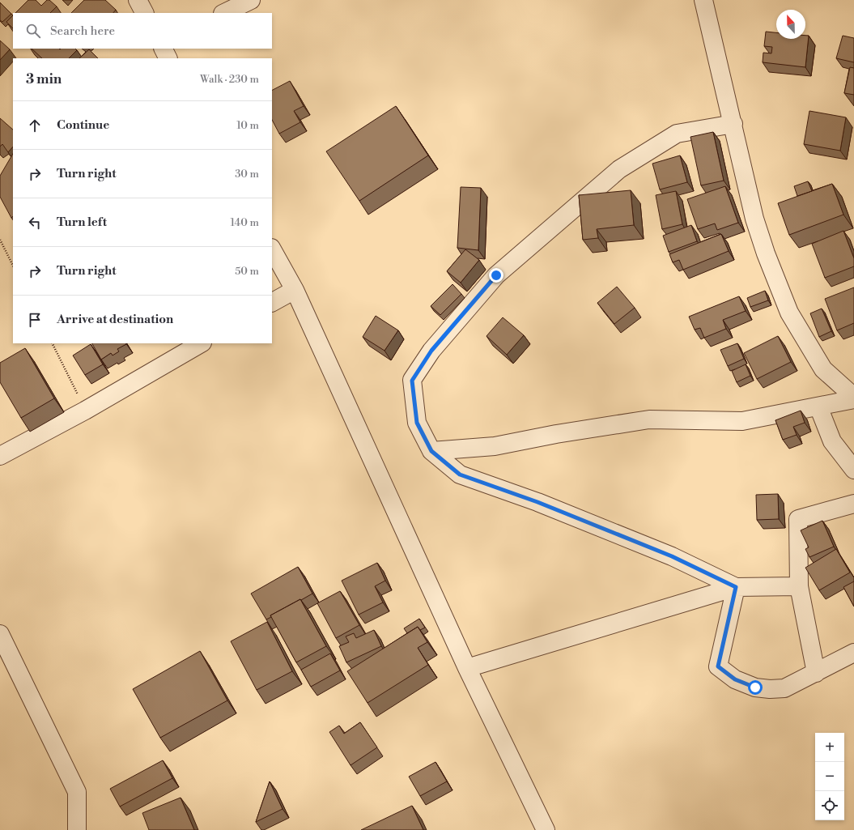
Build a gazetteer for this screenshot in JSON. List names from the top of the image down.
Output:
{
  "north": "top",
  "page": {
    "search": "Search here",
    "heading": ["3 min", "Walk · 230 m"],
    "list": [
      ["Continue", "10 m"],
      ["Turn right", "30 m"],
      ["Turn left", "140 m"],
      ["Turn right", "50 m"],
      "Arrive at destination"
    ],
    "map_buttons": ["+", "−"]
  }
}
